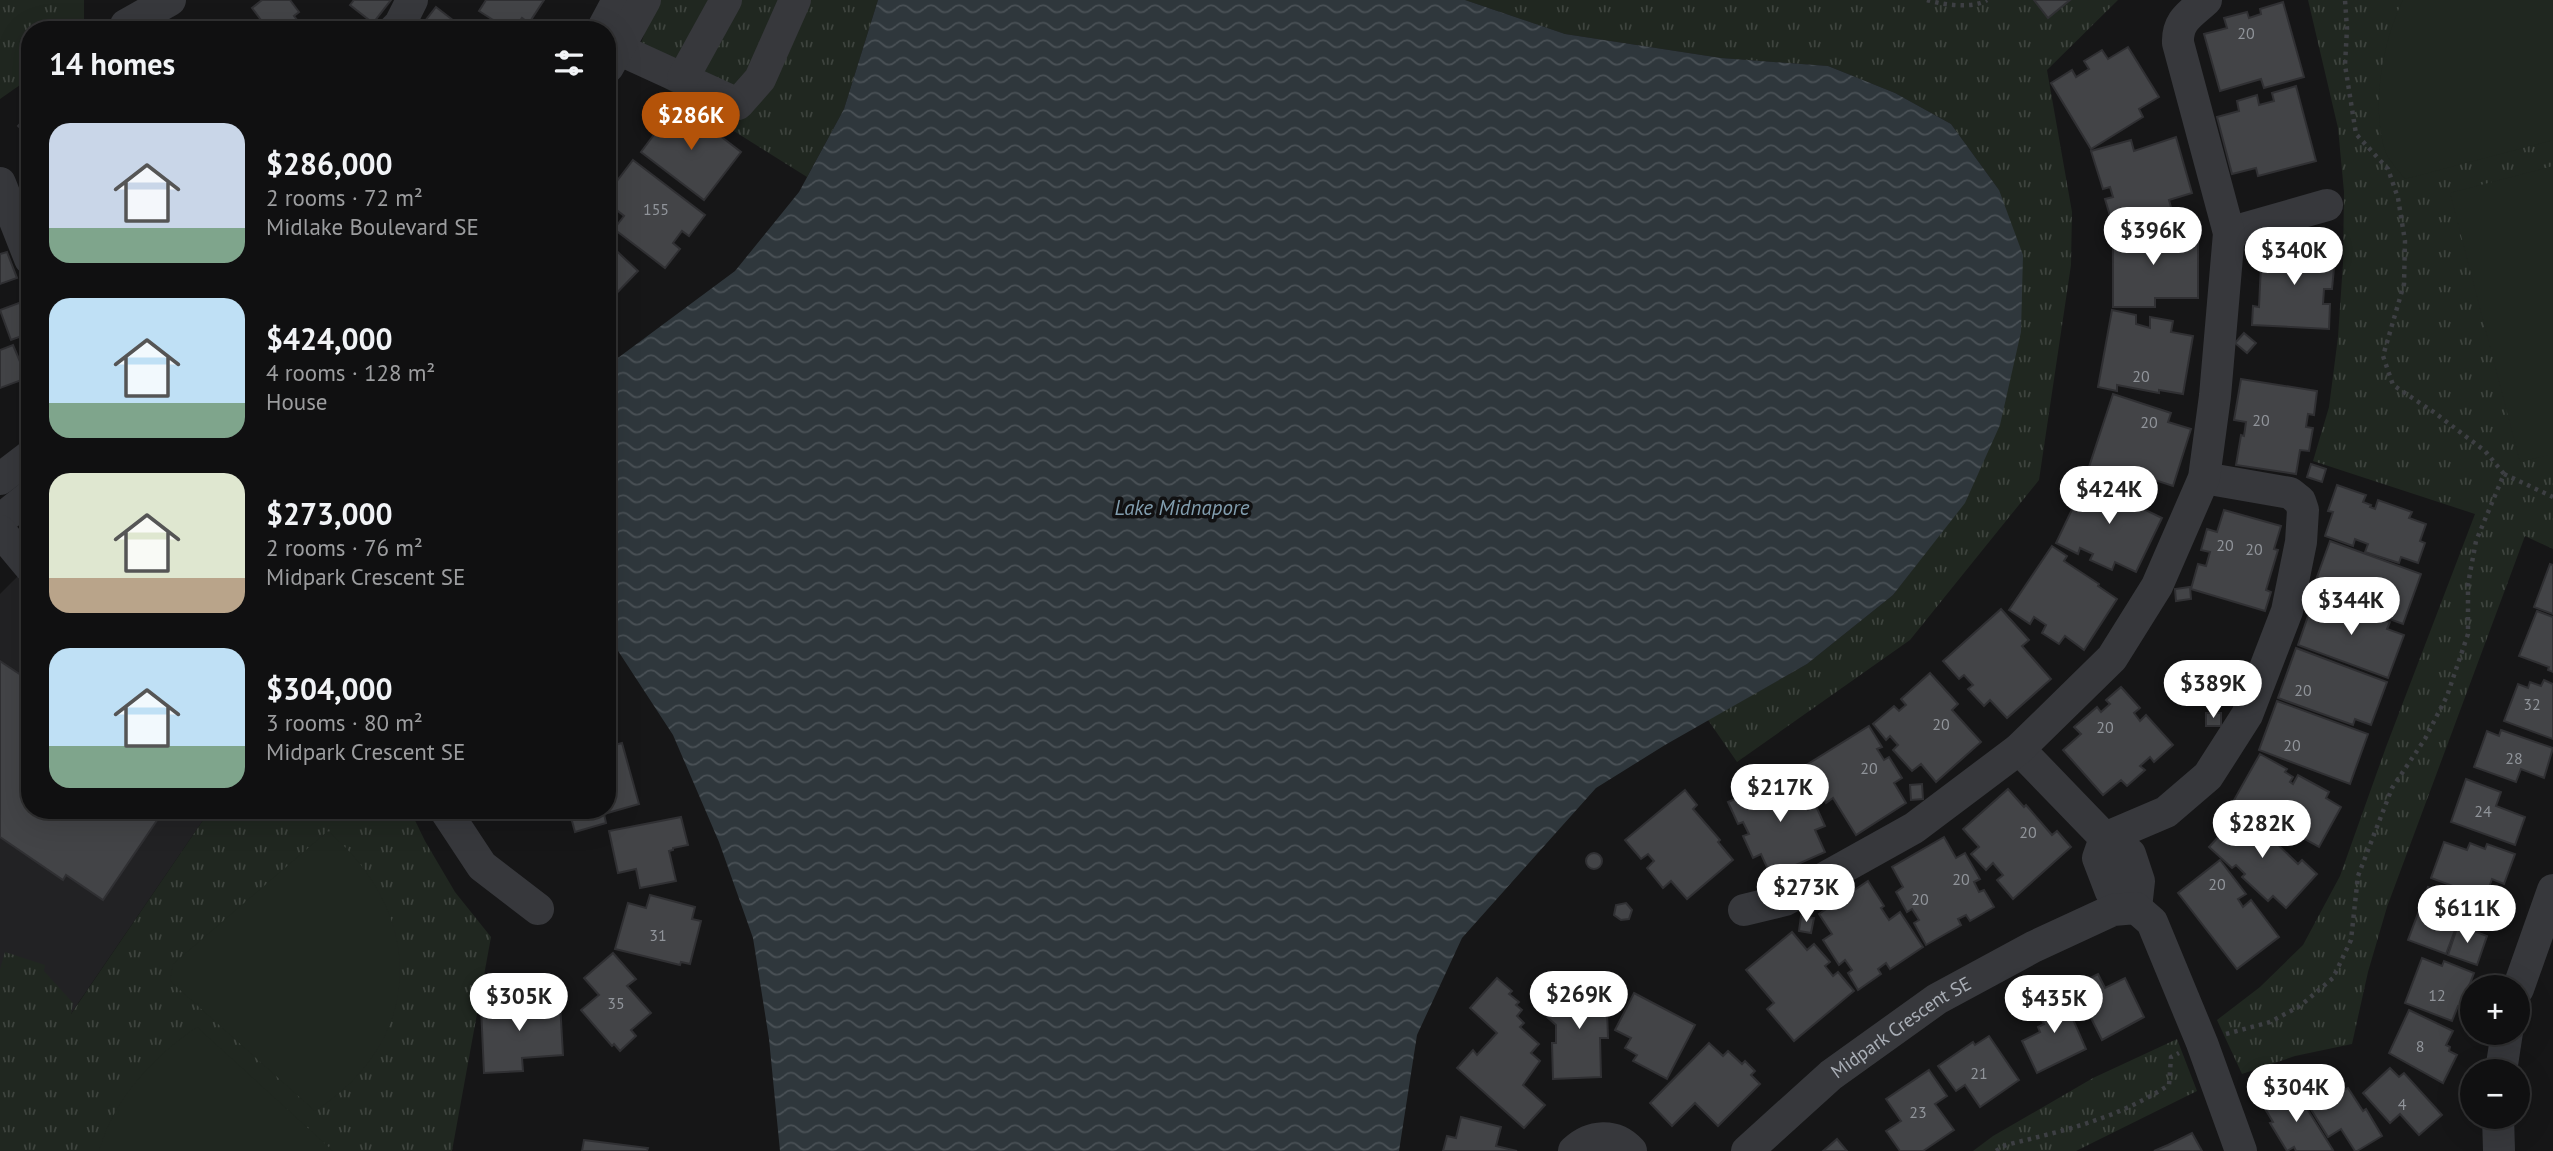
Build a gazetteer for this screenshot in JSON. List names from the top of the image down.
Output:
{
  "streets": {
    "street": ["Midpark Crescent SE"]
  },
  "water": ["Lake Midnapore"],
  "house_numbers": [
    "20",
    "155",
    "20",
    "20",
    "20",
    "20",
    "20",
    "20",
    "32",
    "20",
    "20",
    "20",
    "28",
    "20",
    "24",
    "20",
    "20",
    "20",
    "20",
    "31",
    "12",
    "35",
    "8",
    "21",
    "4",
    "23"
  ],
  "page": {
    "heading": "14 homes",
    "price": [
      "$286K",
      "$396K",
      "$340K",
      "$424K",
      "$344K",
      "$389K",
      "$217K",
      "$282K",
      "$273K",
      "$611K",
      "$269K",
      "$305K",
      "$435K",
      "$304K"
    ],
    "list": [
      {
        "name": "$286,000",
        "note": "2 rooms · 72 m² · Midlake Boulevard SE"
      },
      {
        "name": "$424,000",
        "note": "4 rooms · 128 m² · House"
      },
      {
        "name": "$273,000",
        "note": "2 rooms · 76 m² · Midpark Crescent SE"
      },
      {
        "name": "$304,000",
        "note": "3 rooms · 80 m² · Midpark Crescent SE"
      }
    ],
    "map_buttons": ["+", "−"]
  }
}
